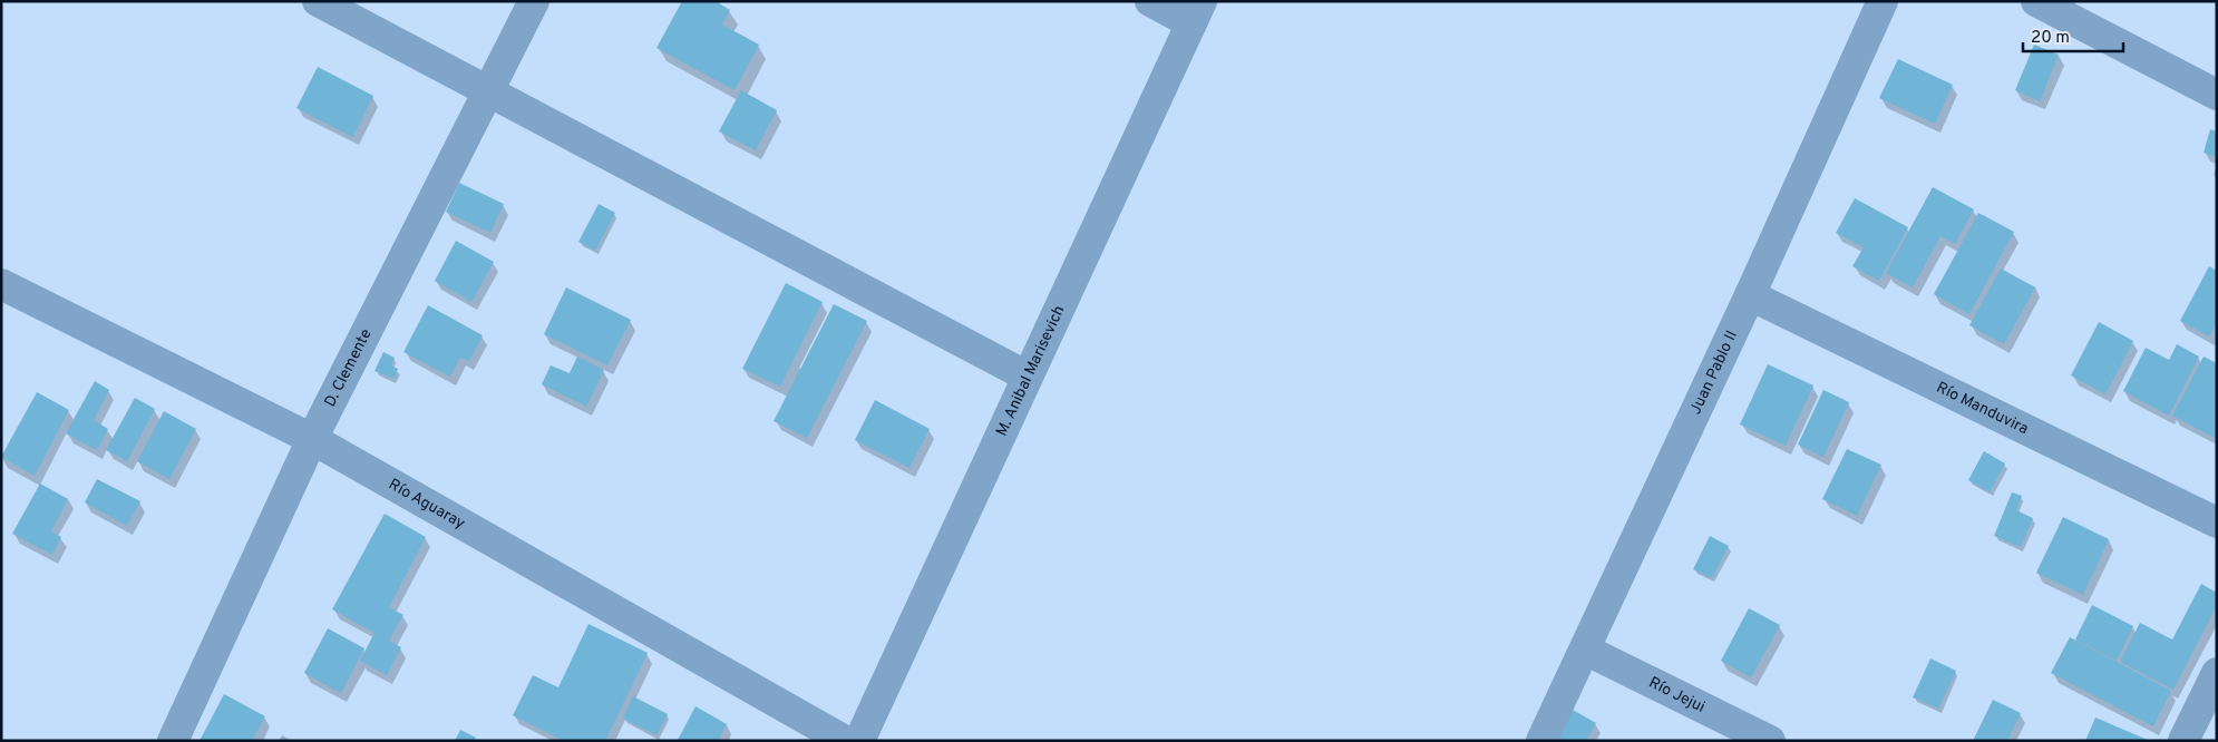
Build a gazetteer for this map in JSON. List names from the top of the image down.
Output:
{
  "streets": {
    "street": [
      "D. Clemente",
      "M. Anibal Marisevich",
      "Juan Pablo II",
      "Río Manduvira",
      "Río Aguaray",
      "Río Jejui"
    ]
  },
  "crossings": [
    ["D. Clemente", "Río Aguaray"],
    ["Juan Pablo II", "Río Manduvira"],
    ["Juan Pablo II", "Río Jejui"]
  ],
  "scale_bar": "20 m"
}
